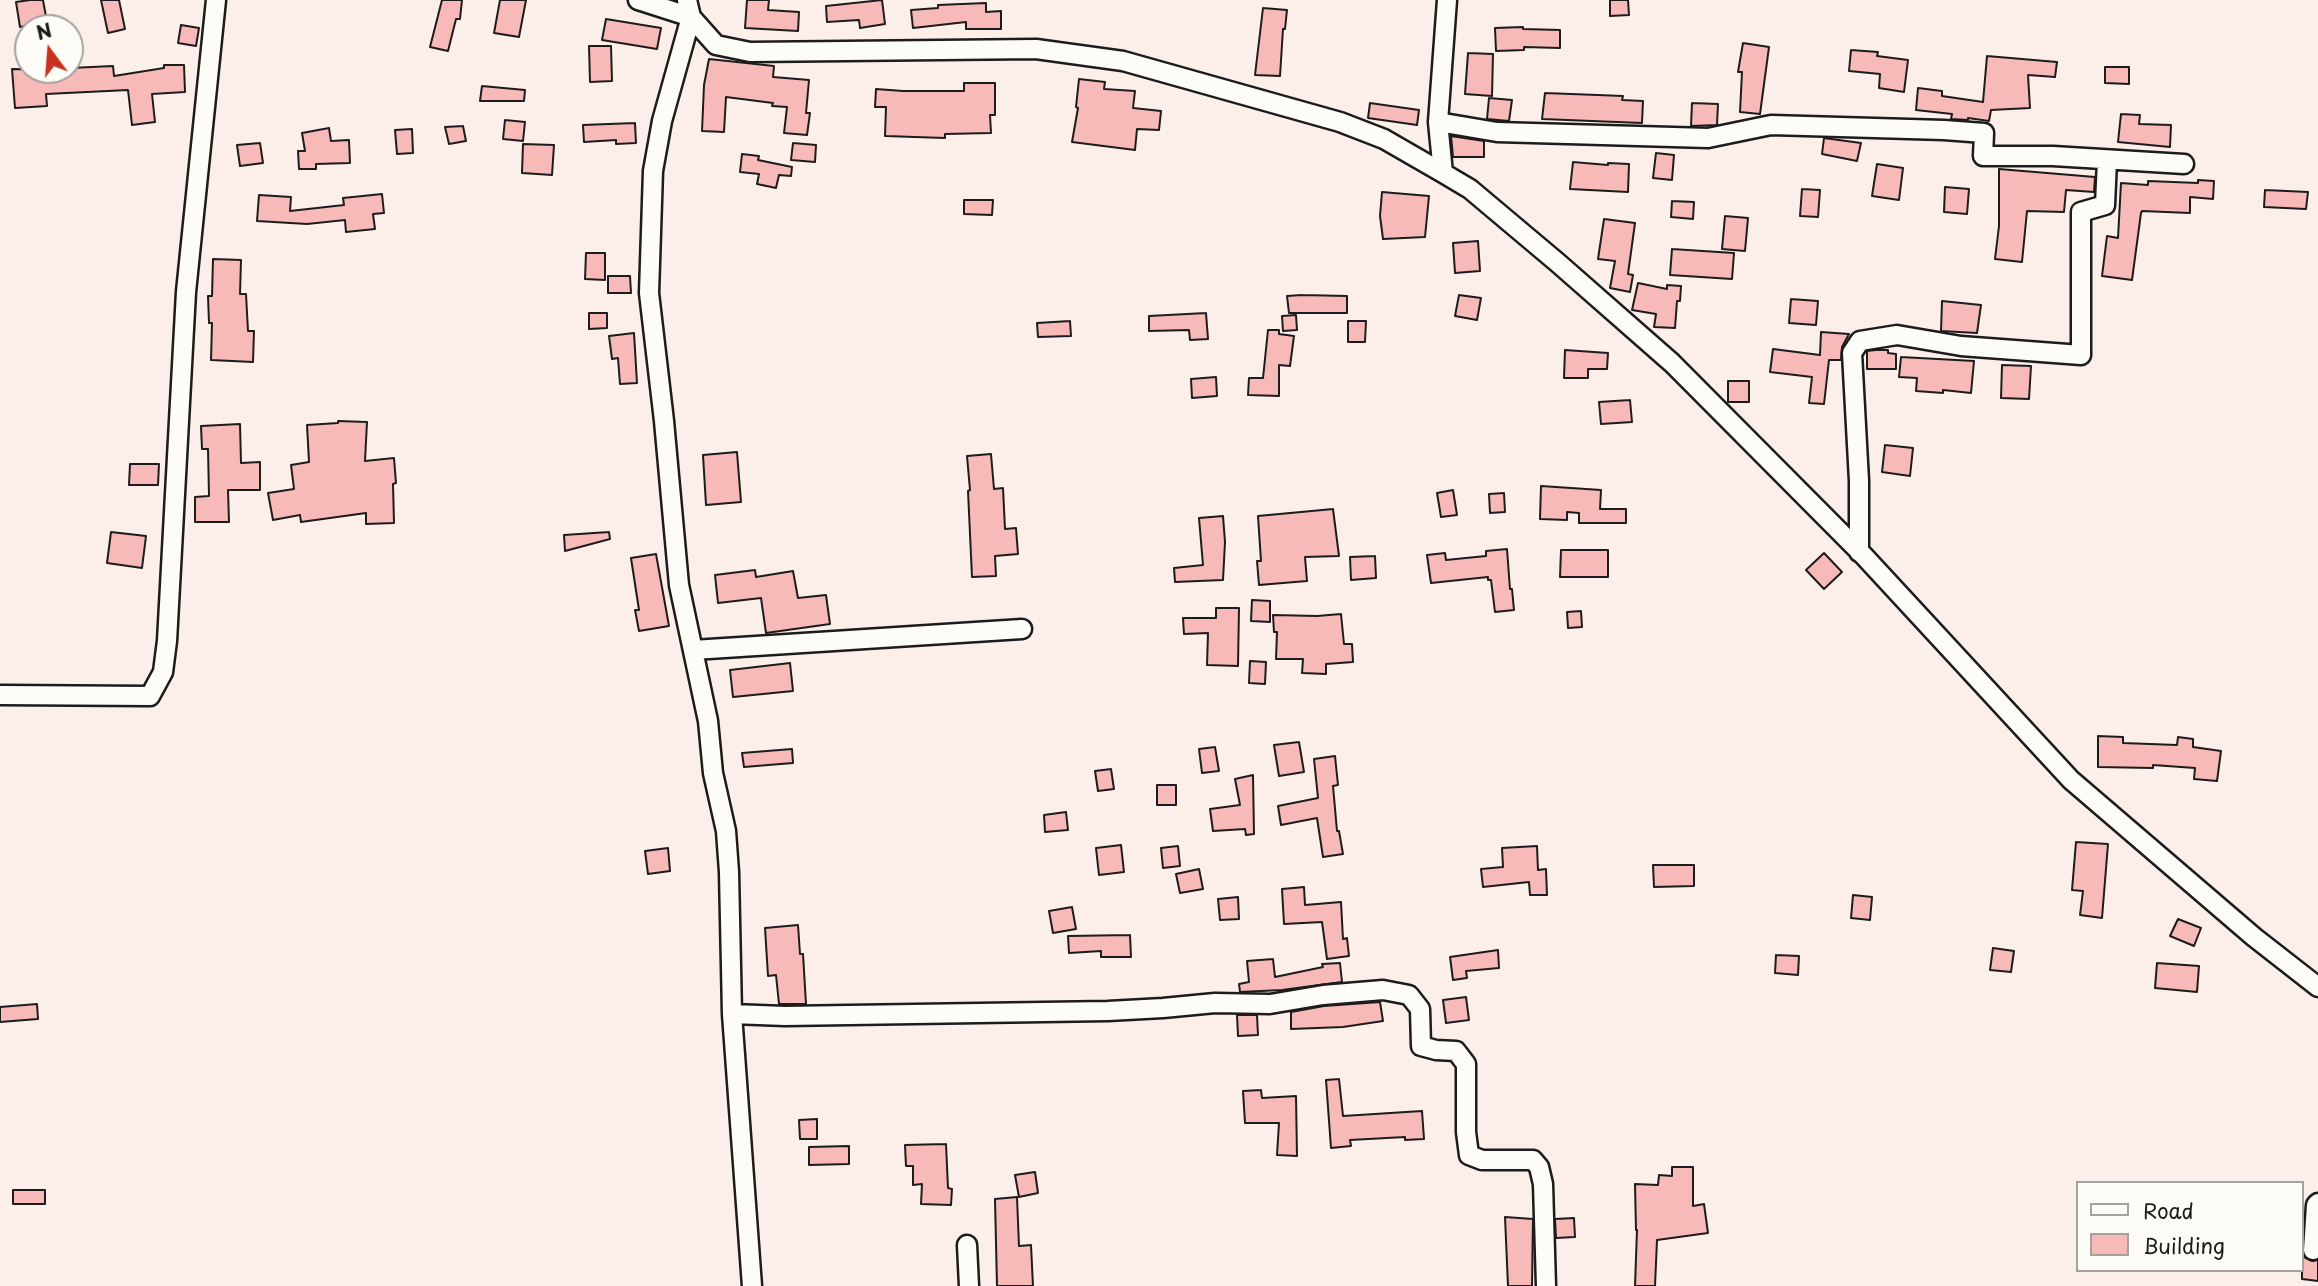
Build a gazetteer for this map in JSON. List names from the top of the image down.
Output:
{
  "legend": ["Road", "Building"],
  "north": "top"
}
